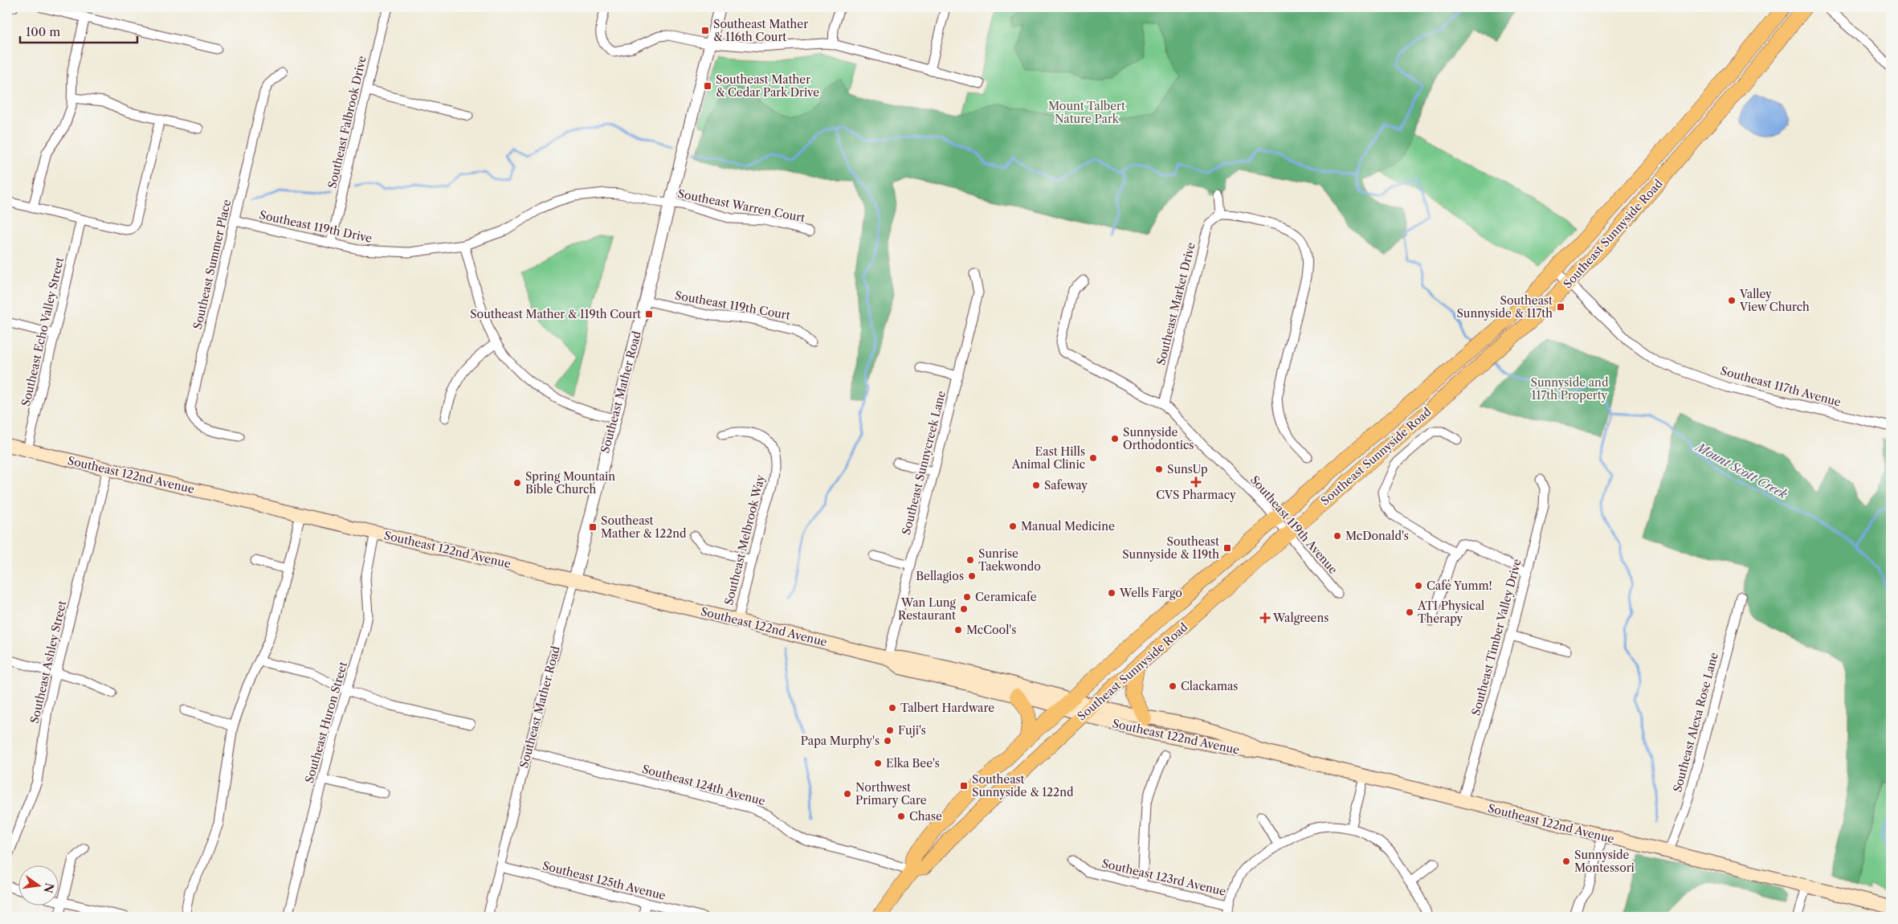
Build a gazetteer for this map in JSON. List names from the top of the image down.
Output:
{
  "streets": {
    "main road": ["Southeast Sunnyside Road", "Southeast 122nd Avenue"],
    "street": [
      "Southeast Falbrook Drive",
      "Southeast Warren Court",
      "Southeast 119th Drive",
      "Southeast Summer Place",
      "Southeast Market Drive",
      "Southeast 119th Court",
      "Southeast Echo Valley Street",
      "Southeast 117th Avenue",
      "Southeast Mather Road",
      "Southeast Sunnycreek Lane",
      "Southeast 119th Avenue",
      "Southeast Melbrook Way",
      "Southeast Timber Valley Drive",
      "Southeast Ashley Street",
      "Southeast Huron Street",
      "Southeast Alexa Rose Lane",
      "Southeast 124th Avenue",
      "Southeast 123rd Avenue",
      "Southeast 125th Avenue"
    ]
  },
  "crossings": [
    ["Southeast Falbrook Drive", "Southeast 119th Drive"],
    ["Southeast Warren Court", "Southeast 119th Drive"],
    ["Southeast Warren Court", "Southeast Mather Road"],
    ["Southeast 119th Drive", "Southeast Summer Place"],
    ["Southeast 119th Drive", "Southeast Mather Road"],
    ["Southeast Sunnyside Road", "Southeast 117th Avenue"],
    ["Southeast Sunnyside Road", "Southeast 122nd Avenue"],
    ["Southeast Sunnyside Road", "Southeast 119th Avenue"],
    ["Southeast Sunnyside Road", "Southeast 124th Avenue"],
    ["Southeast Market Drive", "Southeast 119th Avenue"],
    ["Southeast 119th Court", "Southeast Mather Road"],
    ["Southeast Echo Valley Street", "Southeast 122nd Avenue"],
    ["Southeast Mather Road", "Southeast 122nd Avenue"],
    ["Southeast Mather Road", "Southeast 124th Avenue"],
    ["Southeast Mather Road", "Southeast 125th Avenue"],
    ["Southeast Sunnycreek Lane", "Southeast 122nd Avenue"],
    ["Southeast 122nd Avenue", "Southeast Melbrook Way"],
    ["Southeast 122nd Avenue", "Southeast Timber Valley Drive"],
    ["Southeast 122nd Avenue", "Southeast Ashley Street"],
    ["Southeast 122nd Avenue", "Southeast Huron Street"],
    ["Southeast 122nd Avenue", "Southeast Alexa Rose Lane"]
  ],
  "water": ["Mount Scott Creek"],
  "parks": ["Mount Talbert Nature Park", "Sunnyside and 117th Property"],
  "places": {
    "transit": [
      "Southeast Mather & 116th Court",
      "Southeast Mather & Cedar Park Drive",
      "Southeast Sunnyside & 117th",
      "Southeast Mather & 119th Court",
      "Southeast Mather & 122nd",
      "Southeast Sunnyside & 119th",
      "Southeast Sunnyside & 122nd"
    ],
    "other": [
      "Valley View Church",
      "Sunnyside Orthodontics",
      "East Hills Animal Clinic",
      "SunsUp",
      "Spring Mountain Bible Church",
      "Safeway",
      "Manual Medicine",
      "McDonald's",
      "Sunrise Taekwondo",
      "Bellagios",
      "Café Yumm!",
      "Wells Fargo",
      "Ceramicafe",
      "Wan Lung Restaurant",
      "ATI Physical Therapy",
      "McCool's",
      "Clackamas",
      "Talbert Hardware",
      "Fuji's",
      "Papa Murphy's",
      "Elka Bee's",
      "Northwest Primary Care",
      "Chase",
      "Sunnyside Montessori"
    ],
    "health": ["CVS Pharmacy", "Walgreens"]
  },
  "scale_bar": "100 m",
  "north": "right"
}
